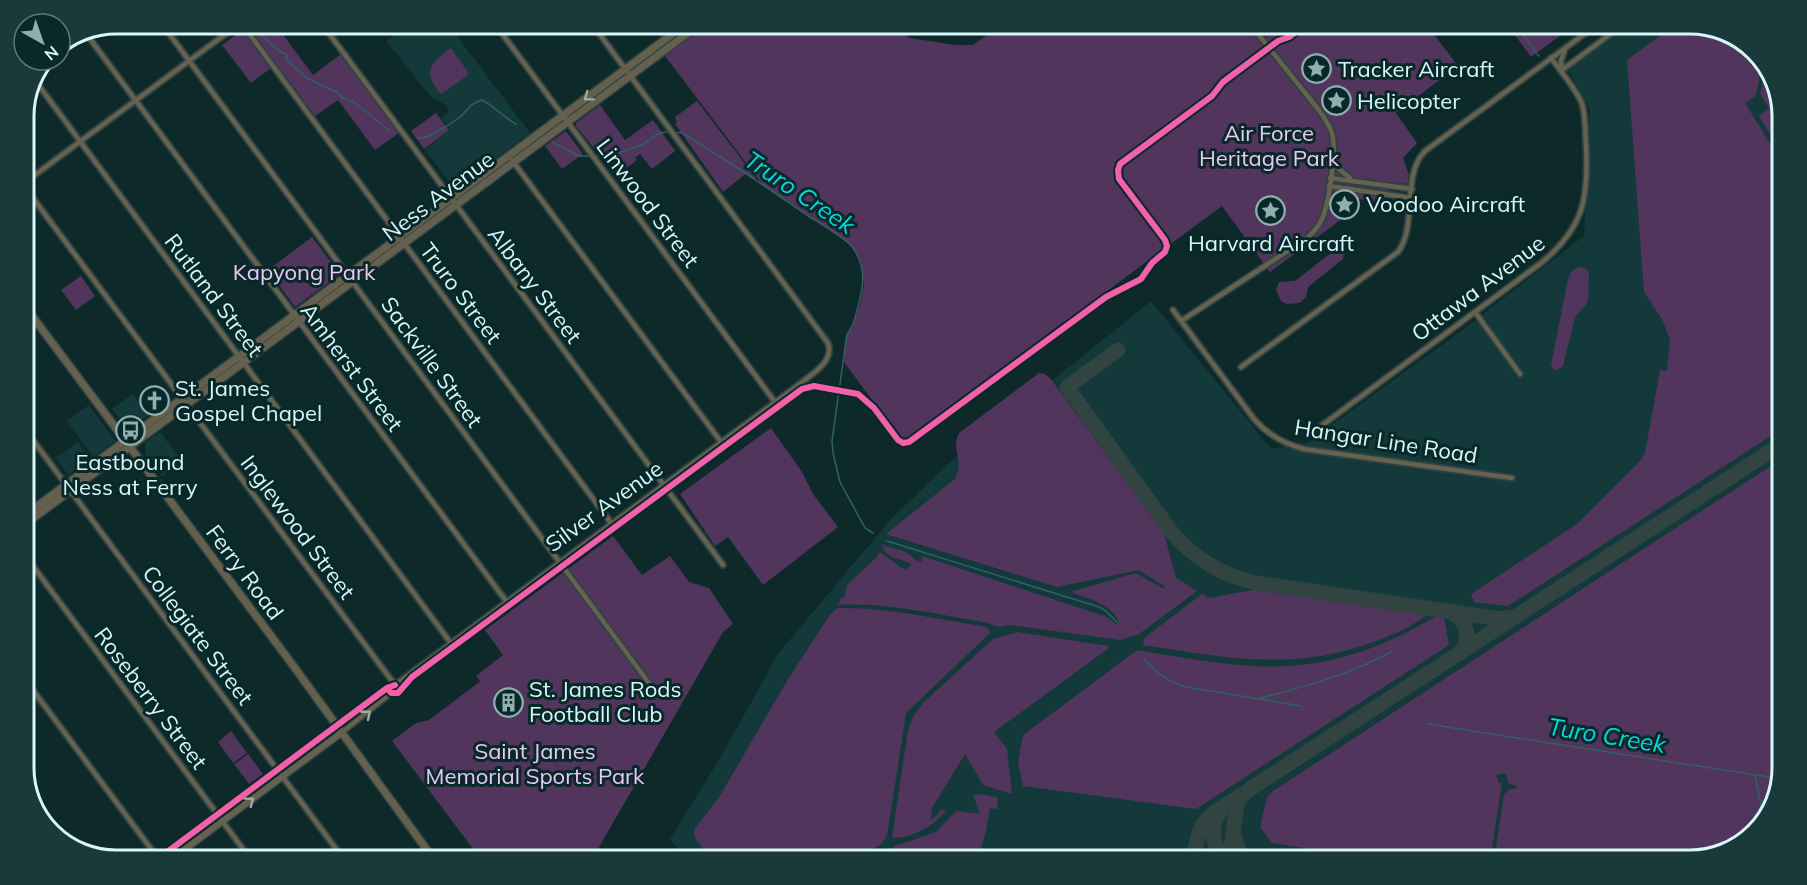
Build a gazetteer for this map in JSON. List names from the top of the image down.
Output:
{
  "streets": {
    "main road": ["Ness Avenue", "Ferry Road"],
    "street": [
      "Linwood Street",
      "Albany Street",
      "Ottawa Avenue",
      "Truro Street",
      "Rutland Street",
      "Sackville Street",
      "Amherst Street",
      "Hangar Line Road",
      "Silver Avenue",
      "Inglewood Street",
      "Collegiate Street",
      "Roseberry Street"
    ]
  },
  "crossings": [
    ["Ness Avenue", "Linwood Street"],
    ["Ness Avenue", "Albany Street"],
    ["Ness Avenue", "Truro Street"],
    ["Ness Avenue", "Rutland Street"],
    ["Ness Avenue", "Sackville Street"],
    ["Ness Avenue", "Amherst Street"],
    ["Ness Avenue", "Silver Avenue"],
    ["Ness Avenue", "Inglewood Street"],
    ["Ness Avenue", "Ferry Road"],
    ["Ness Avenue", "Collegiate Street"],
    ["Linwood Street", "Silver Avenue"],
    ["Albany Street", "Silver Avenue"],
    ["Truro Street", "Silver Avenue"],
    ["Rutland Street", "Silver Avenue"],
    ["Sackville Street", "Silver Avenue"],
    ["Amherst Street", "Silver Avenue"],
    ["Silver Avenue", "Inglewood Street"],
    ["Silver Avenue", "Ferry Road"],
    ["Silver Avenue", "Collegiate Street"],
    ["Silver Avenue", "Roseberry Street"]
  ],
  "water": ["Truro Creek", "Turo Creek"],
  "parks": ["Air Force Heritage Park", "Kapyong Park", "Saint James Memorial Sports Park"],
  "places": {
    "place": [
      "Tracker Aircraft",
      "Helicopter",
      "Voodoo Aircraft",
      "Harvard Aircraft"
    ],
    "church": ["St. James Gospel Chapel"],
    "bus stop": ["Eastbound Ness at Ferry"],
    "building": ["St. James Rods Football Club"]
  },
  "north": "bottom right"
}
